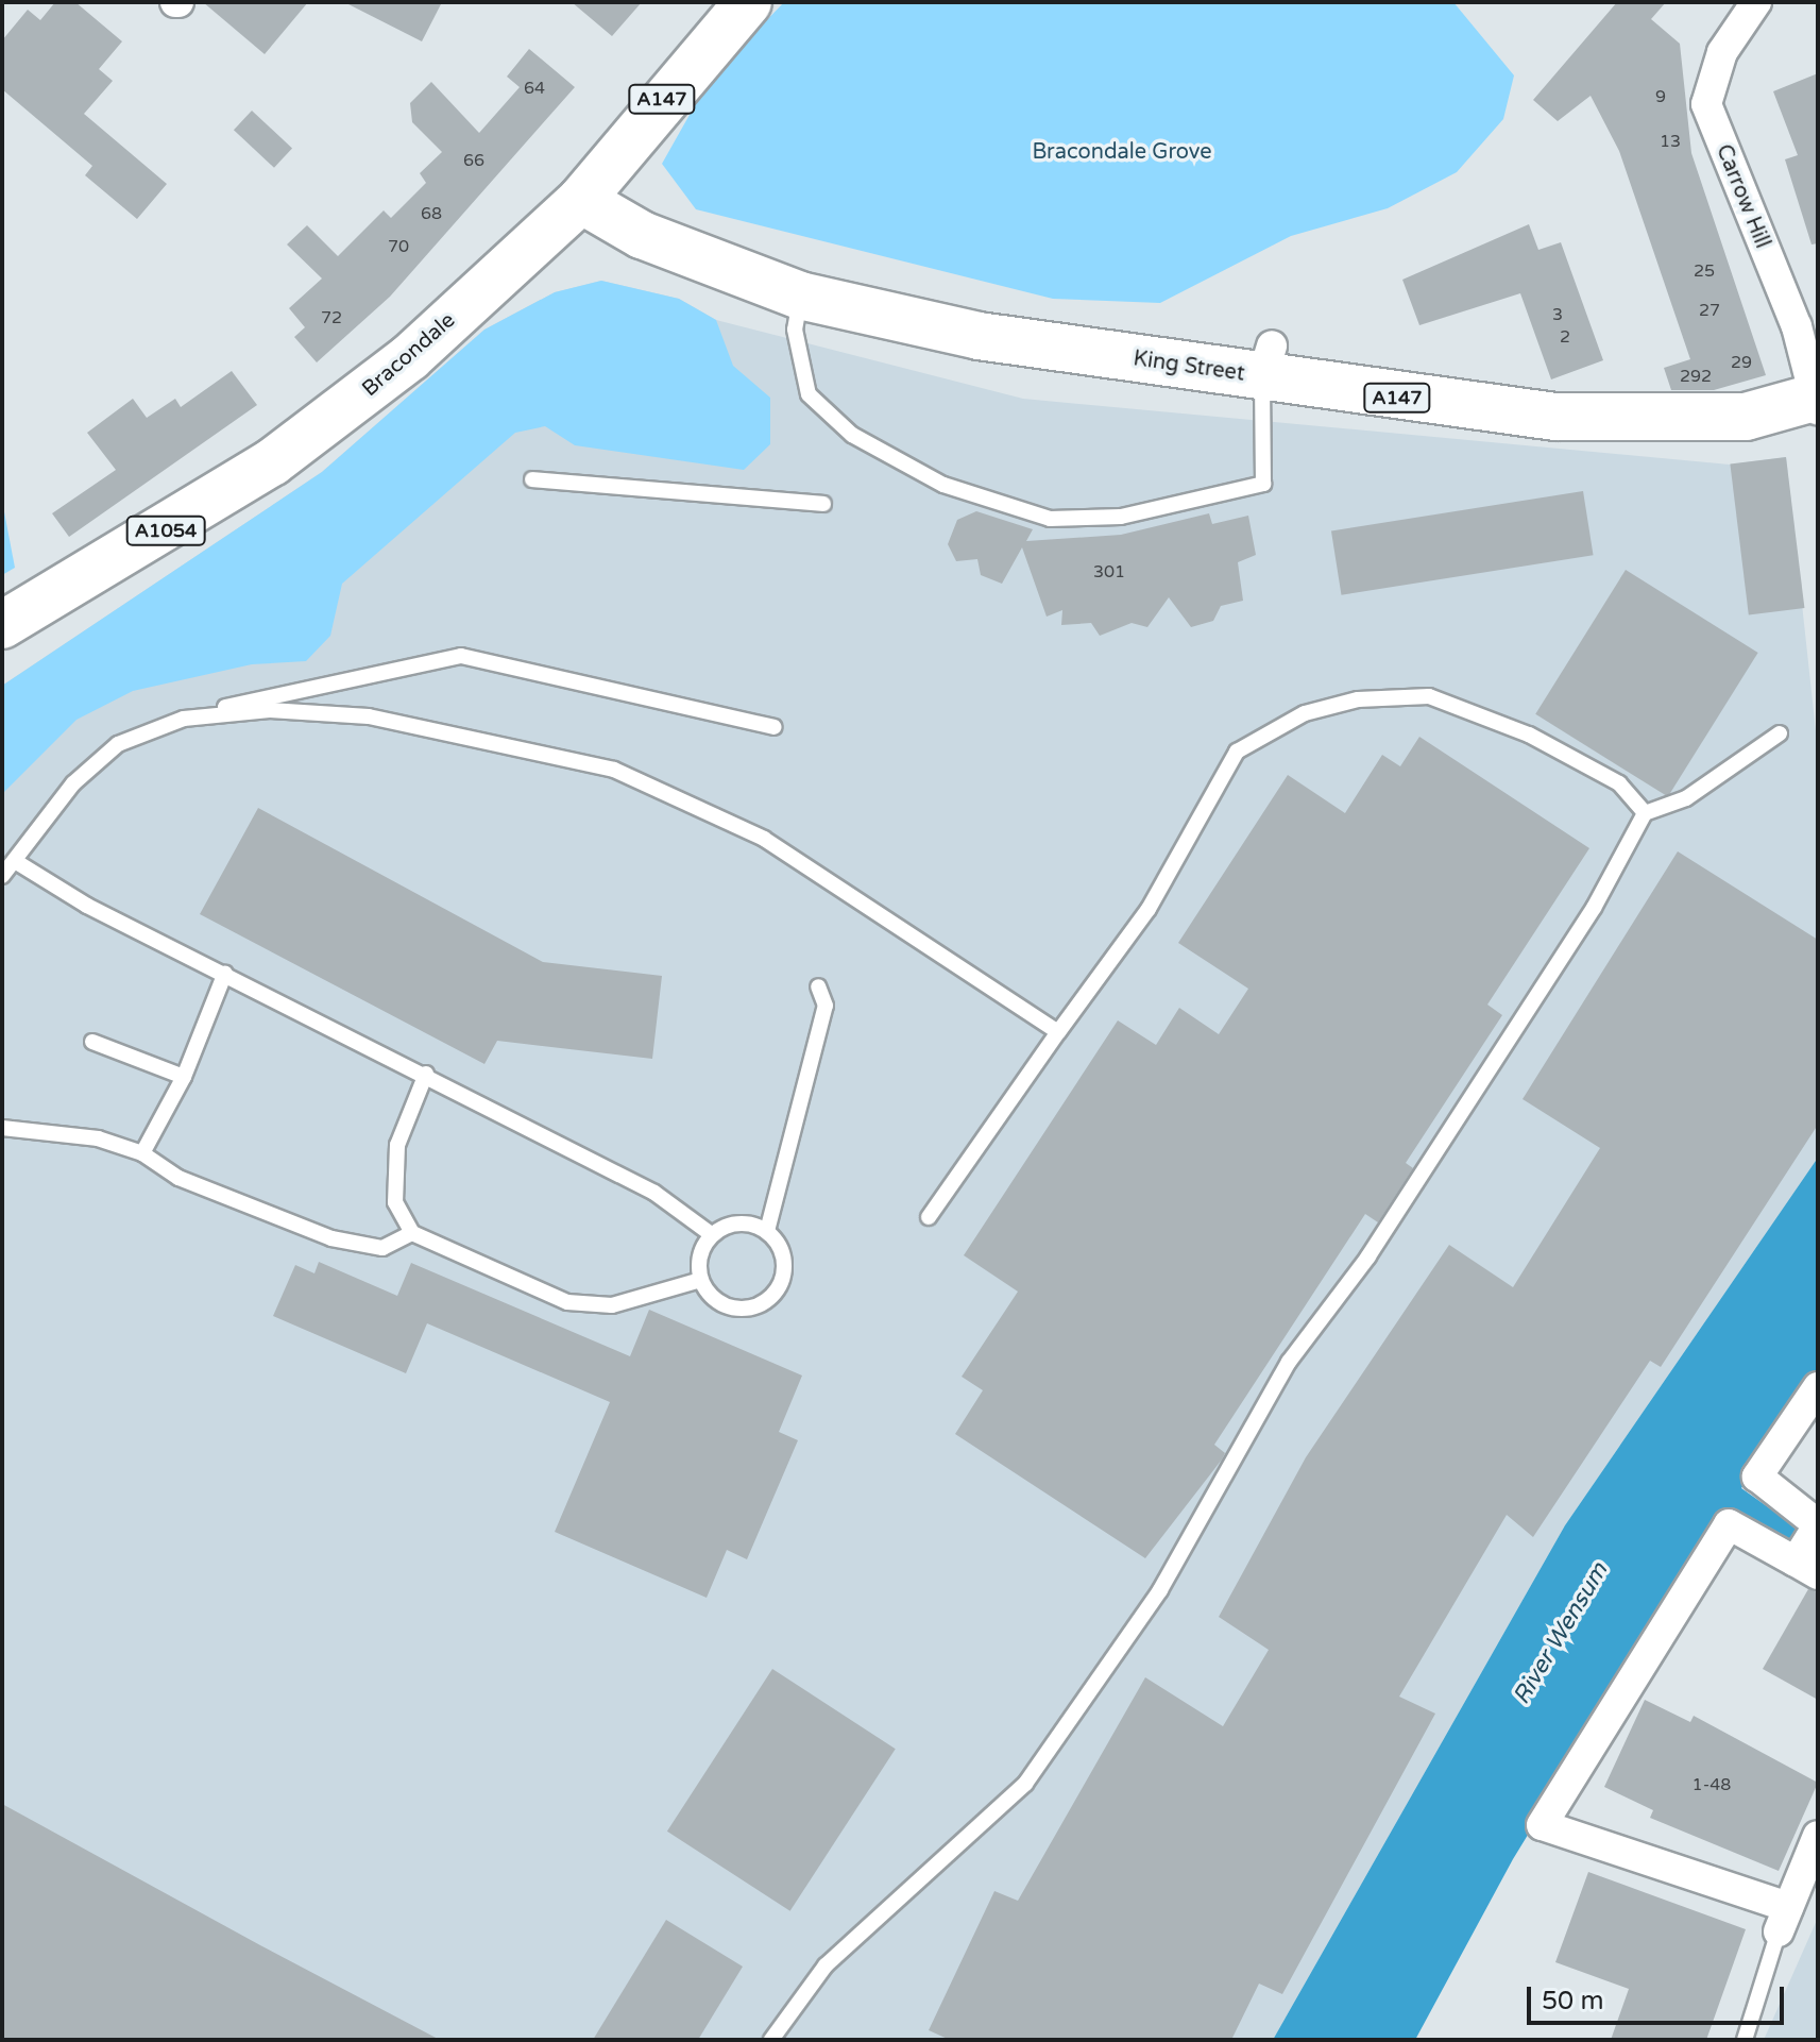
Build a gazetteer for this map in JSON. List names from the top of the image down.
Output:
{
  "streets": {
    "main road": [
      "A147",
      "Bracondale",
      "King Street",
      "A1054"
    ],
    "street": ["Carrow Hill"]
  },
  "crossings": [
    ["Carrow Hill", "King Street"],
    ["Bracondale", "King Street"]
  ],
  "water": ["River Wensum"],
  "parks": ["Bracondale Grove"],
  "house_numbers": [
    "64",
    "9",
    "13",
    "66",
    "68",
    "70",
    "25",
    "27",
    "3",
    "72",
    "2",
    "29",
    "292",
    "301",
    "1-48"
  ],
  "scale_bar": "50 m"
}
